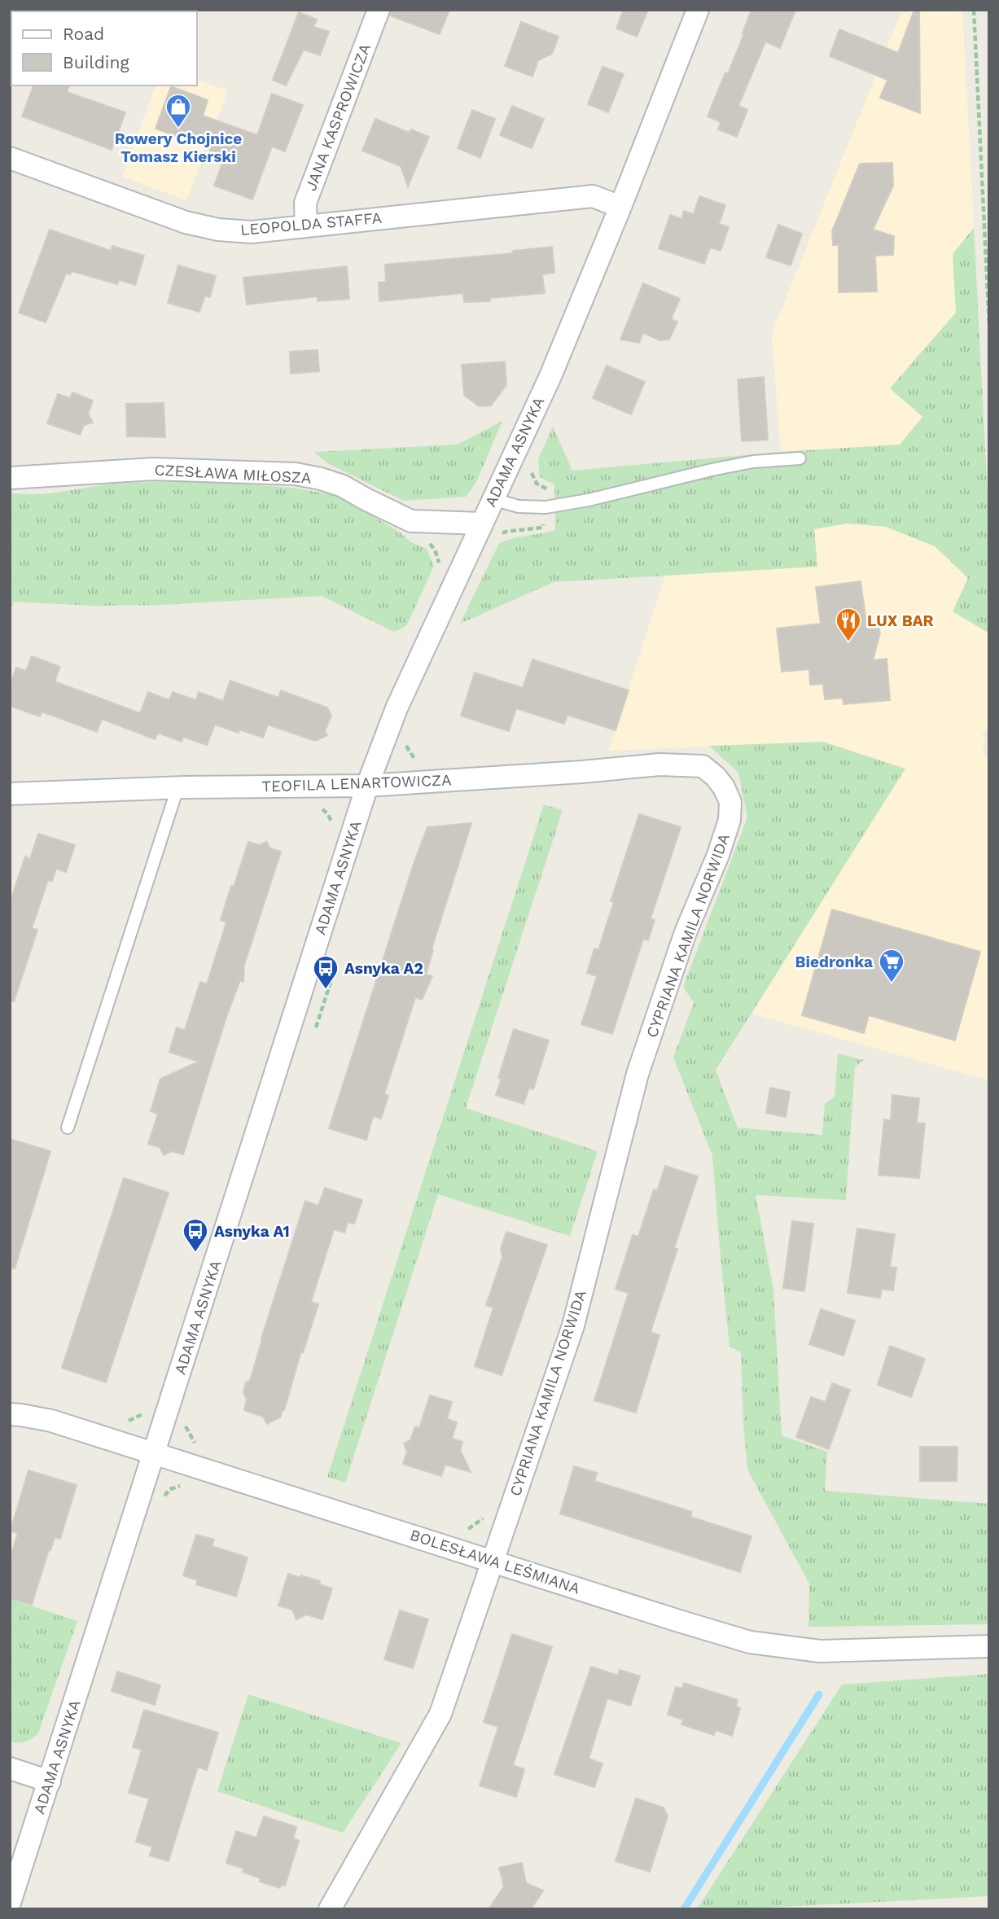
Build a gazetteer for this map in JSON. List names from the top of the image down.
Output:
{
  "streets": {
    "street": [
      "JANA KASPROWICZA",
      "LEOPOLDA STAFFA",
      "ADAMA ASNYKA",
      "CZESŁAWA MIŁOSZA",
      "TEOFILA LENARTOWICZA",
      "CYPRIANA KAMILA NORWIDA",
      "BOLESŁAWA LEŚMIANA"
    ]
  },
  "crossings": [
    ["JANA KASPROWICZA", "LEOPOLDA STAFFA"],
    ["LEOPOLDA STAFFA", "ADAMA ASNYKA"],
    ["ADAMA ASNYKA", "CZESŁAWA MIŁOSZA"],
    ["ADAMA ASNYKA", "TEOFILA LENARTOWICZA"],
    ["ADAMA ASNYKA", "BOLESŁAWA LEŚMIANA"],
    ["TEOFILA LENARTOWICZA", "CYPRIANA KAMILA NORWIDA"],
    ["CYPRIANA KAMILA NORWIDA", "BOLESŁAWA LEŚMIANA"]
  ],
  "places": {
    "shop": ["Rowery Chojnice Tomasz Kierski"],
    "restaurant": ["LUX BAR"],
    "supermarket": ["Biedronka"],
    "bus stop": ["Asnyka A2", "Asnyka A1"]
  },
  "legend": ["Road", "Building"]
}
